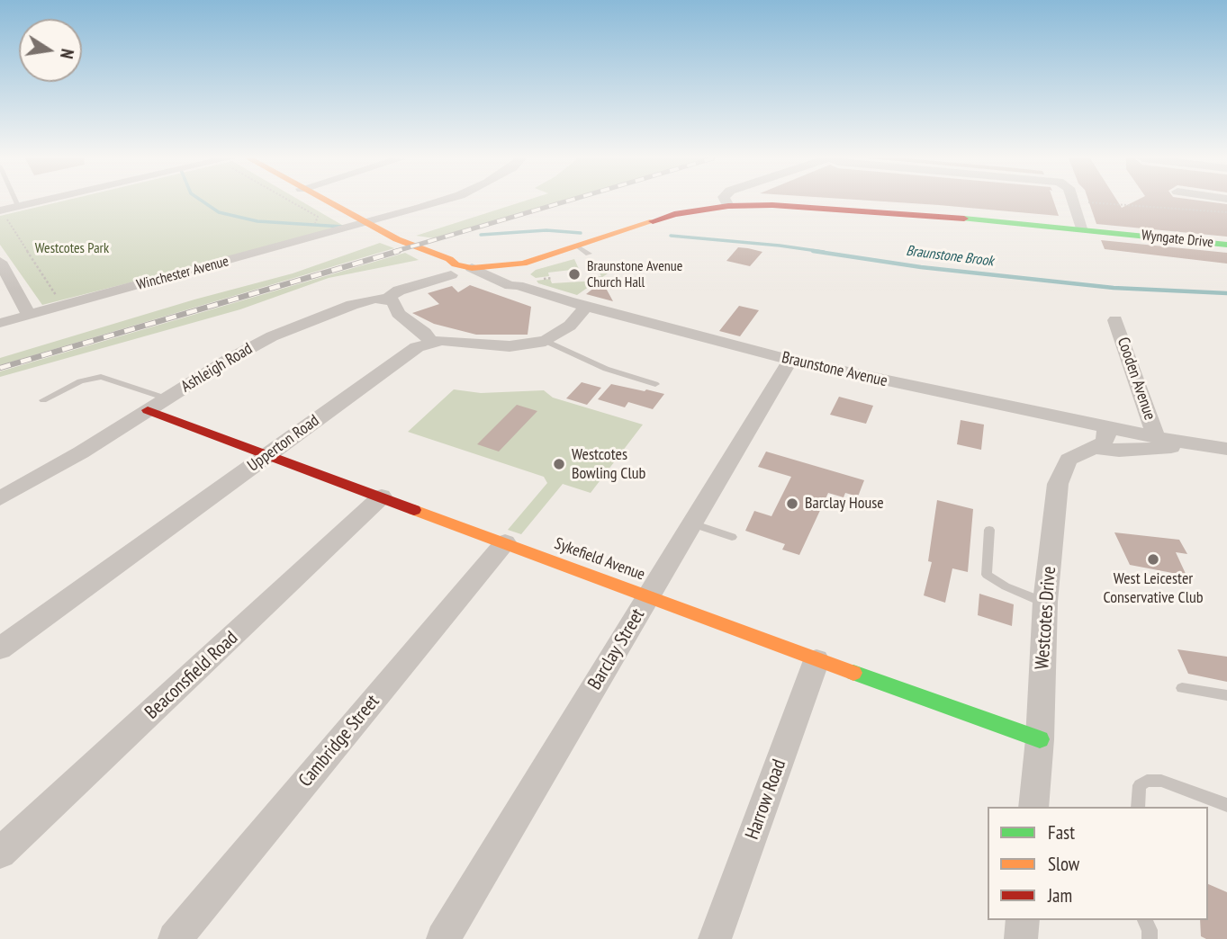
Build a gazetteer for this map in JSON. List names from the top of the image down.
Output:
{
  "streets": {
    "street": [
      "Wyngate Drive",
      "Winchester Avenue",
      "Ashleigh Road",
      "Braunstone Avenue",
      "Cooden Avenue",
      "Upperton Road",
      "Sykefield Avenue",
      "Westcotes Drive",
      "Barclay Street",
      "Beaconsfield Road",
      "Cambridge Street",
      "Harrow Road"
    ]
  },
  "crossings": [
    ["Wyngate Drive", "Braunstone Avenue"],
    ["Winchester Avenue", "Braunstone Avenue"],
    ["Ashleigh Road", "Braunstone Avenue"],
    ["Ashleigh Road", "Sykefield Avenue"],
    ["Braunstone Avenue", "Cooden Avenue"],
    ["Braunstone Avenue", "Upperton Road"],
    ["Braunstone Avenue", "Westcotes Drive"],
    ["Braunstone Avenue", "Barclay Street"],
    ["Cooden Avenue", "Westcotes Drive"],
    ["Upperton Road", "Sykefield Avenue"],
    ["Sykefield Avenue", "Westcotes Drive"],
    ["Sykefield Avenue", "Barclay Street"],
    ["Sykefield Avenue", "Beaconsfield Road"],
    ["Sykefield Avenue", "Cambridge Street"],
    ["Sykefield Avenue", "Harrow Road"]
  ],
  "water": ["Braunstone Brook"],
  "parks": ["Westcotes Park"],
  "places": [
    "Braunstone Avenue Church Hall",
    "Westcotes Bowling Club",
    "Barclay House",
    "West Leicester Conservative Club"
  ],
  "legend": ["Fast", "Slow", "Jam"],
  "north": "right"
}
